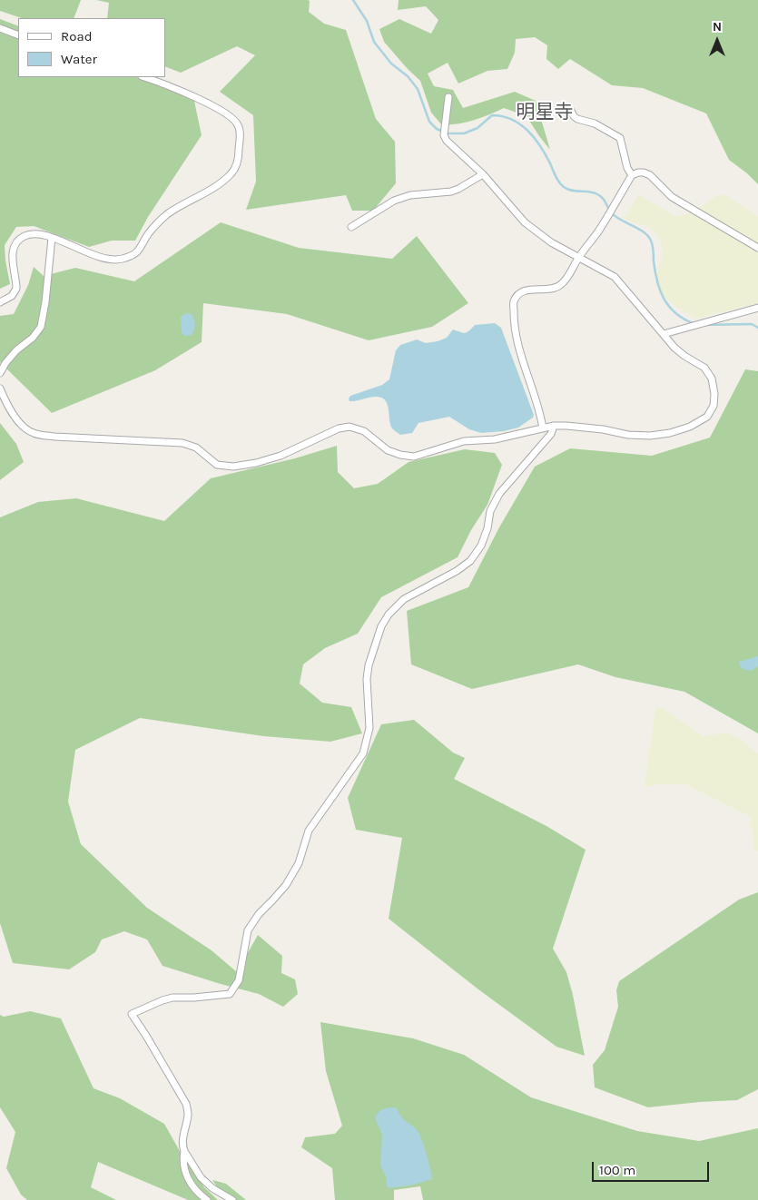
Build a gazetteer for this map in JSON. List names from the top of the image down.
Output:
{
  "districts": ["明星寺"],
  "legend": ["Road", "Water"],
  "scale_bar": "100 m",
  "north": "top"
}
